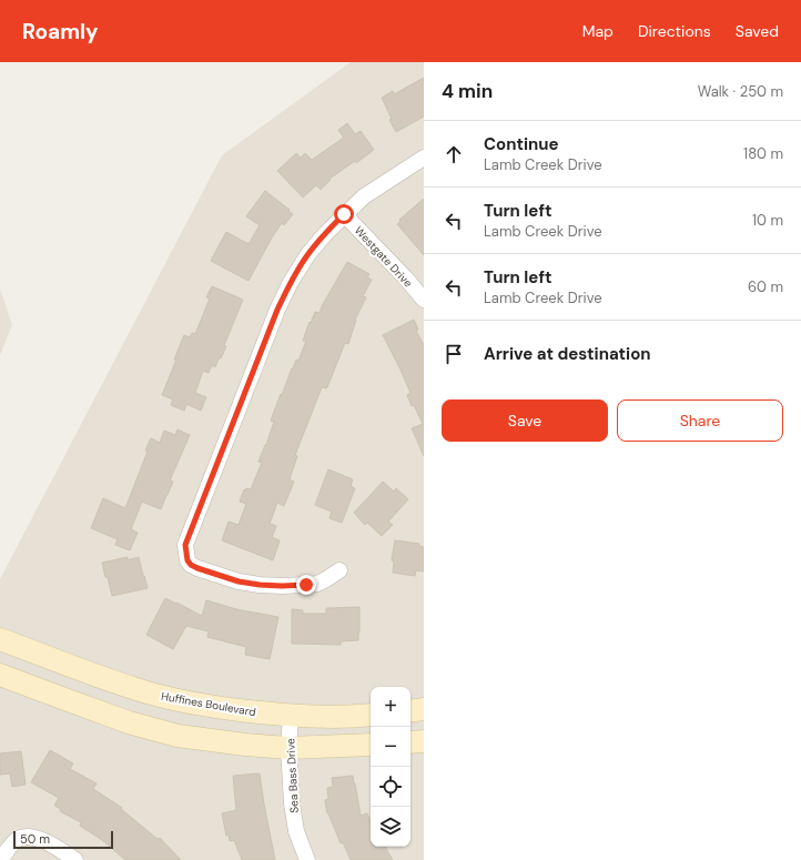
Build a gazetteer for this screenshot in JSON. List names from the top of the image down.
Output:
{
  "streets": {
    "main road": ["Huffines Boulevard"],
    "street": ["Westgate Drive", "Sea Bass Drive"]
  },
  "crossings": [
    ["Huffines Boulevard", "Sea Bass Drive"]
  ],
  "scale_bar": "50 m",
  "page": {
    "header": "Roamly",
    "nav": ["Map", "Directions", "Saved"],
    "heading": ["4 min", "Walk · 250 m"],
    "list": [
      ["Continue", "Lamb Creek Drive", "180 m"],
      ["Turn left", "Lamb Creek Drive", "10 m"],
      ["Turn left", "Lamb Creek Drive", "60 m"],
      "Arrive at destination"
    ],
    "buttons": ["Save", "Share"],
    "map_buttons": ["+", "−"],
    "scale": "50 m"
  }
}
